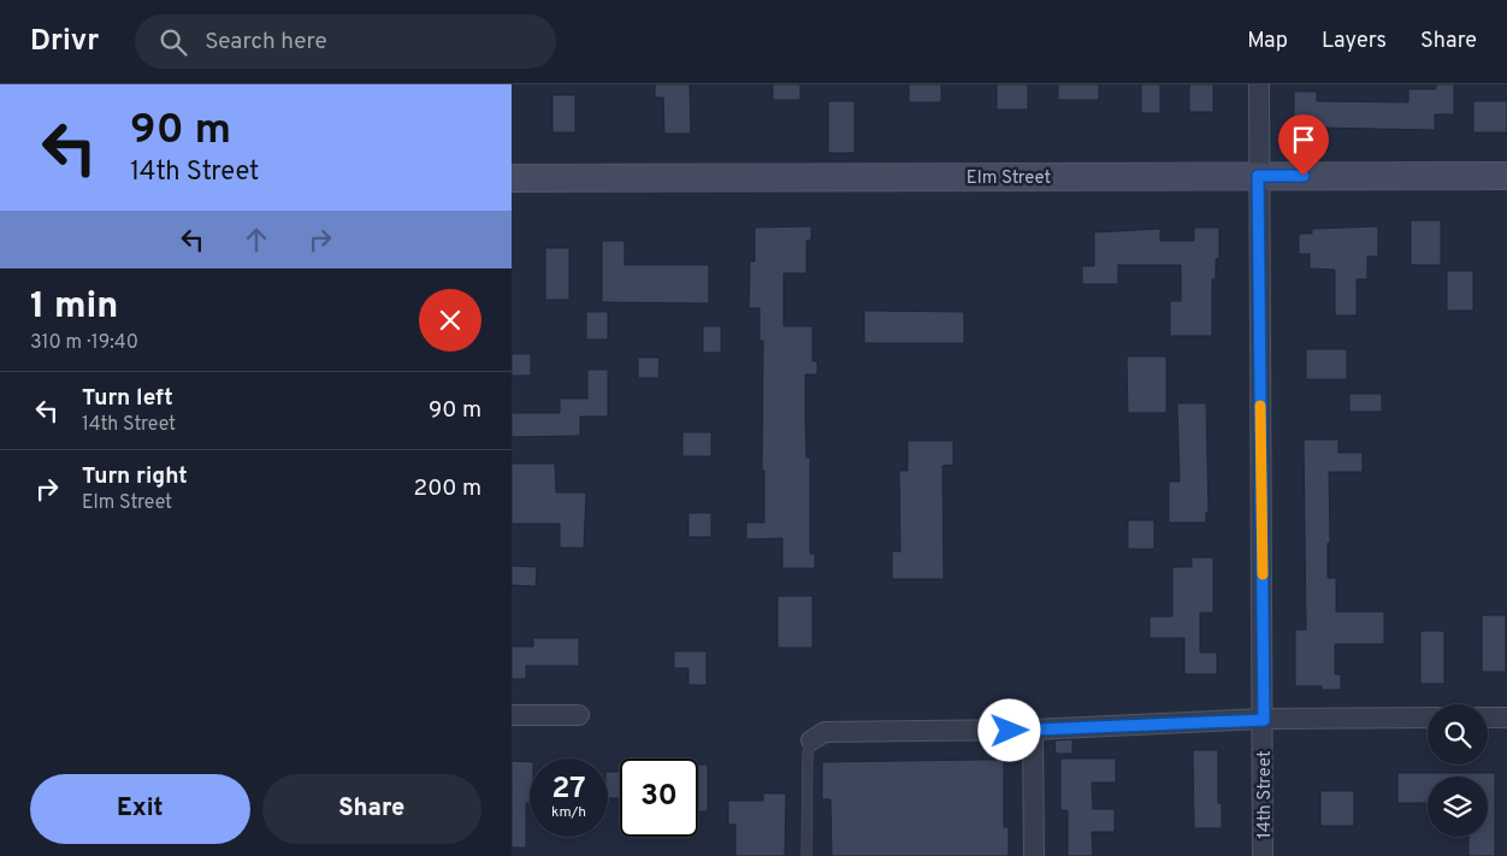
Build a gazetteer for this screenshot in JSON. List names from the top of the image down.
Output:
{
  "streets": {
    "main road": ["Elm Street"],
    "street": ["14th Street"]
  },
  "crossings": [
    ["Elm Street", "14th Street"]
  ],
  "page": {
    "header": "Drivr",
    "search": "Search here",
    "nav": ["Map", "Layers", "Share"],
    "turn": ["90 m", "14th Street"],
    "heading": ["1 min", "310 m · 19:40"],
    "list": [
      {
        "name": "Turn left",
        "note": "14th Street",
        "value": "90 m"
      },
      {
        "name": "Turn right",
        "note": "Elm Street",
        "value": "200 m"
      }
    ],
    "speed": "27 km/h",
    "limit": "30",
    "buttons": ["Exit", "Share"]
  }
}
